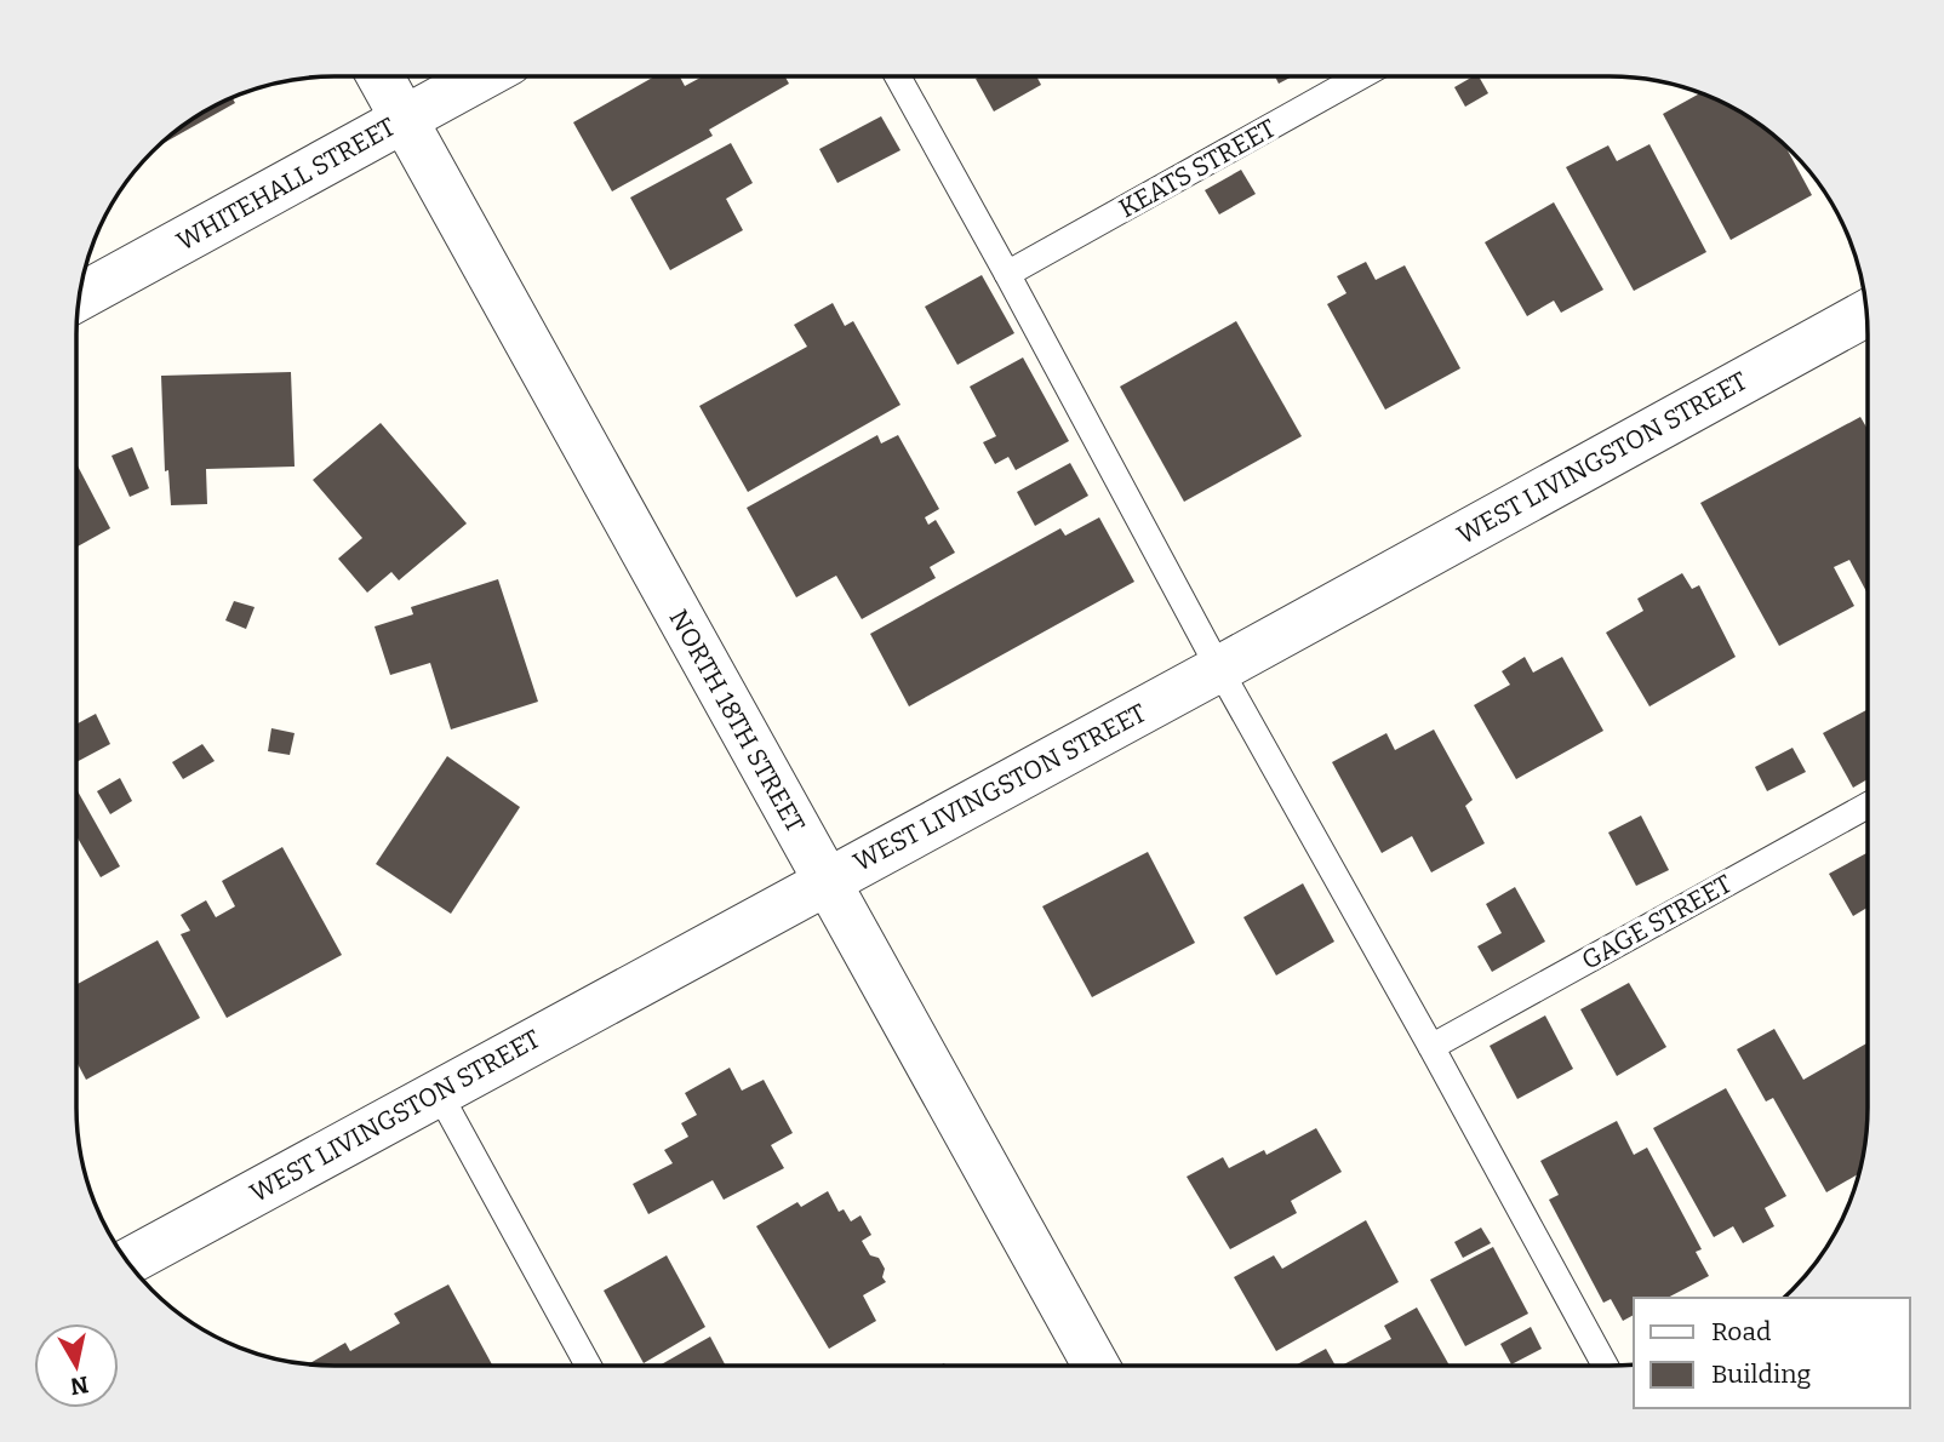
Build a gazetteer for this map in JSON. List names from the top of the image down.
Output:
{
  "streets": {
    "street": ["WHITEHALL STREET", "WEST LIVINGSTON STREET", "NORTH 18TH STREET"],
    "lane": ["KEATS STREET", "GAGE STREET"]
  },
  "crossings": [
    ["WHITEHALL STREET", "NORTH 18TH STREET"],
    ["WEST LIVINGSTON STREET", "NORTH 18TH STREET"]
  ],
  "legend": ["Road", "Building"],
  "north": "bottom"
}
